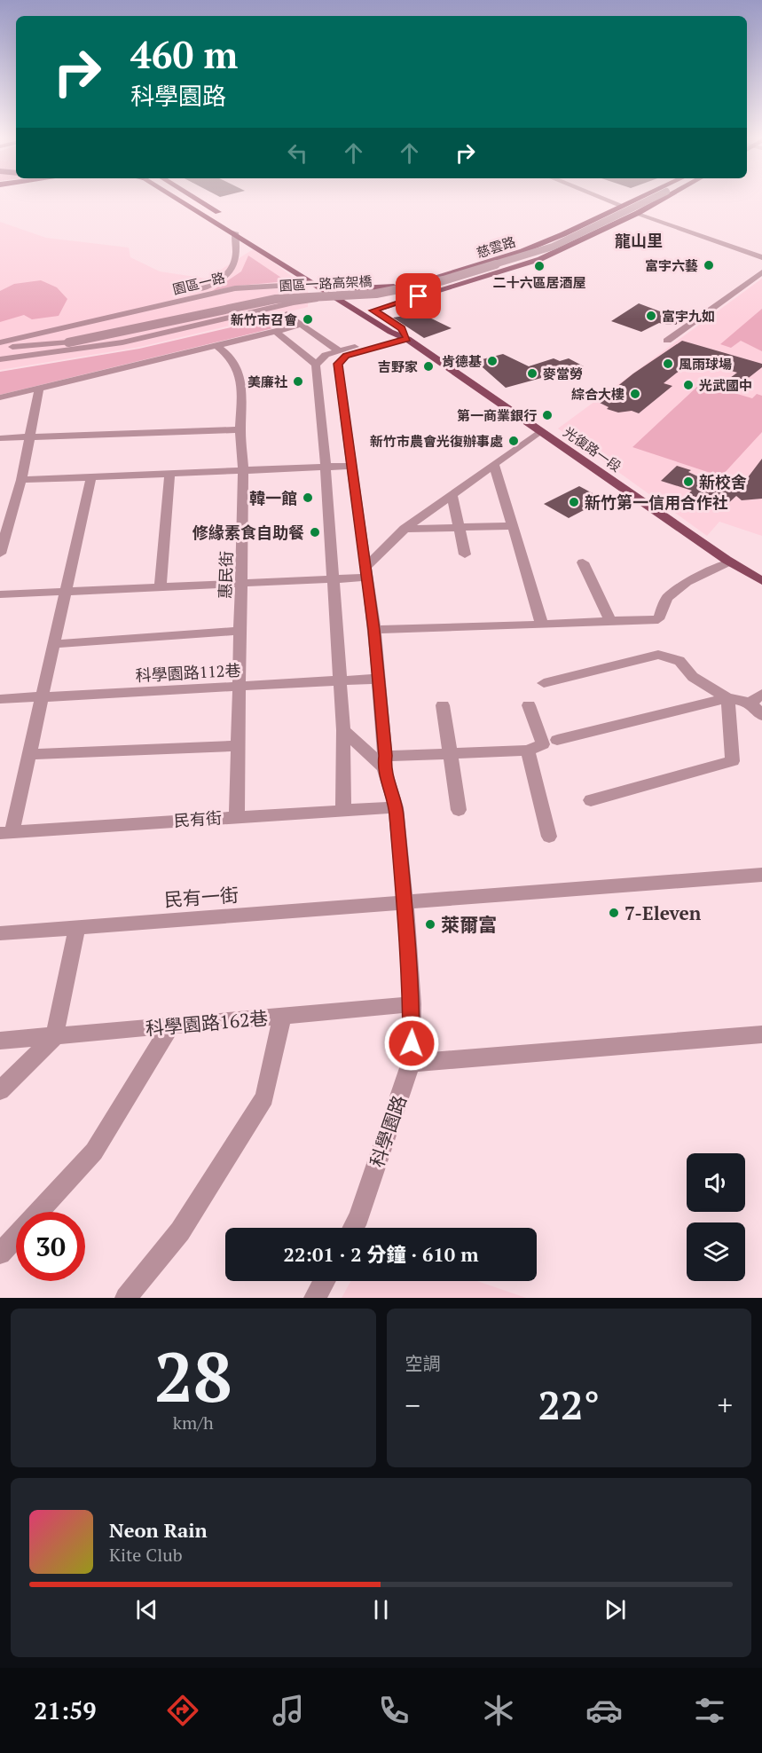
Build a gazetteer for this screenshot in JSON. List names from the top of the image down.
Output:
{
  "streets": {
    "main road": ["慈雲路", "光復路一段"],
    "street": [
      "園區一路",
      "園區一路高架橋",
      "惠民街",
      "科學園路112巷",
      "民有街",
      "民有一街",
      "科學園路162巷",
      "科學園路"
    ]
  },
  "crossings": [
    ["慈雲路", "園區一路"],
    ["慈雲路", "光復路一段"],
    ["園區一路", "光復路一段"],
    ["光復路一段", "科學園路"],
    ["惠民街", "科學園路112巷"],
    ["惠民街", "民有街"],
    ["科學園路112巷", "科學園路"],
    ["民有街", "科學園路"],
    ["民有一街", "科學園路"],
    ["科學園路162巷", "科學園路"]
  ],
  "districts": ["龍山里"],
  "places": [
    "富宇六藝",
    "二十六區居酒屋",
    "富宇九如",
    "新竹市召會",
    "肯德基",
    "風雨球場",
    "吉野家",
    "麥當勞",
    "美廉社",
    "光武國中",
    "綜合大樓",
    "第一商業銀行",
    "新竹市農會光復辦事處",
    "新校舍",
    "韓一館",
    "新竹第一信用合作社",
    "修緣素食自助餐",
    "7-Eleven",
    "萊爾富"
  ],
  "page": {
    "turn": ["460 m", "科學園路"],
    "limit": "30",
    "trip": "22:01 · 2 分鐘 · 610 m",
    "tile": [
      ["28", "km/h"],
      "空調"
    ],
    "heat": ["−", "22°", "+"],
    "song": ["Neon Rain", "Kite Club"],
    "tabs": "21:59"
  }
}
